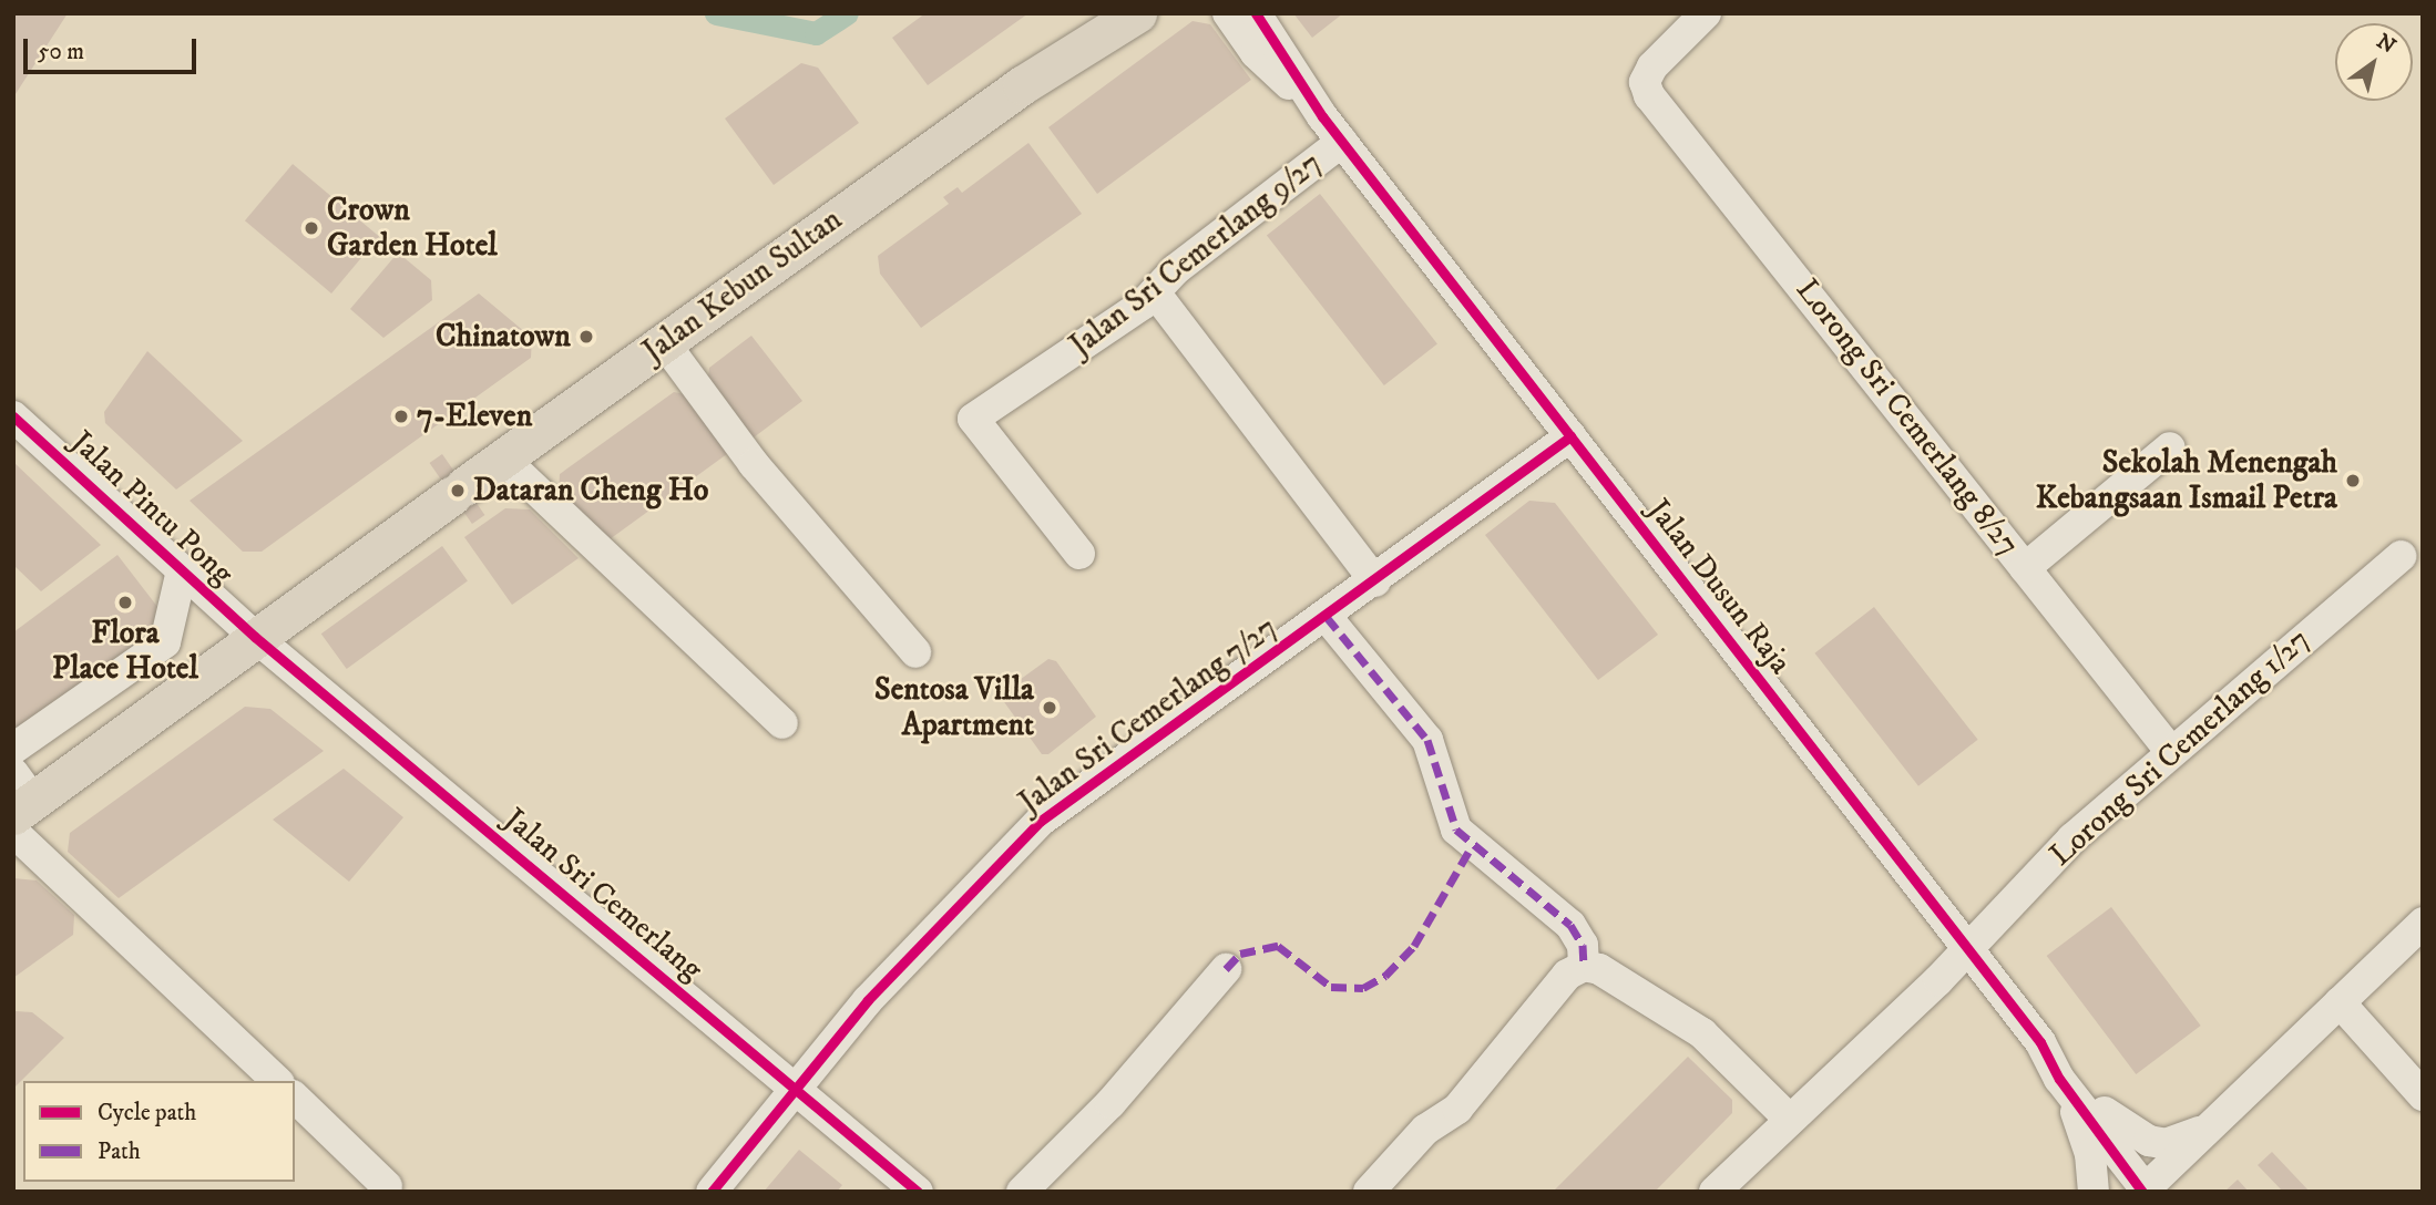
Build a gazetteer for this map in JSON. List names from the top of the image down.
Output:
{
  "streets": {
    "main road": ["Jalan Kebun Sultan"],
    "street": [
      "Jalan Sri Cemerlang 9/27",
      "Lorong Sri Cemerlang 8/27",
      "Jalan Pintu Pong",
      "Jalan Dusun Raja",
      "Jalan Sri Cemerlang 7/27",
      "Lorong Sri Cemerlang 1/27",
      "Jalan Sri Cemerlang"
    ]
  },
  "crossings": [
    ["Jalan Sri Cemerlang 9/27", "Jalan Dusun Raja"],
    ["Jalan Kebun Sultan", "Jalan Pintu Pong"],
    ["Jalan Kebun Sultan", "Jalan Sri Cemerlang"],
    ["Lorong Sri Cemerlang 8/27", "Lorong Sri Cemerlang 1/27"],
    ["Jalan Pintu Pong", "Jalan Sri Cemerlang"],
    ["Jalan Dusun Raja", "Jalan Sri Cemerlang 7/27"],
    ["Jalan Dusun Raja", "Lorong Sri Cemerlang 1/27"],
    ["Jalan Sri Cemerlang 7/27", "Jalan Sri Cemerlang"]
  ],
  "places": [
    "Crown Garden Hotel",
    "Chinatown",
    "7-Eleven",
    "Sekolah Menengah Kebangsaan Ismail Petra",
    "Dataran Cheng Ho",
    "Flora Place Hotel",
    "Sentosa Villa Apartment"
  ],
  "legend": ["Cycle path", "Path"],
  "scale_bar": "50 m",
  "north": "top right"
}
